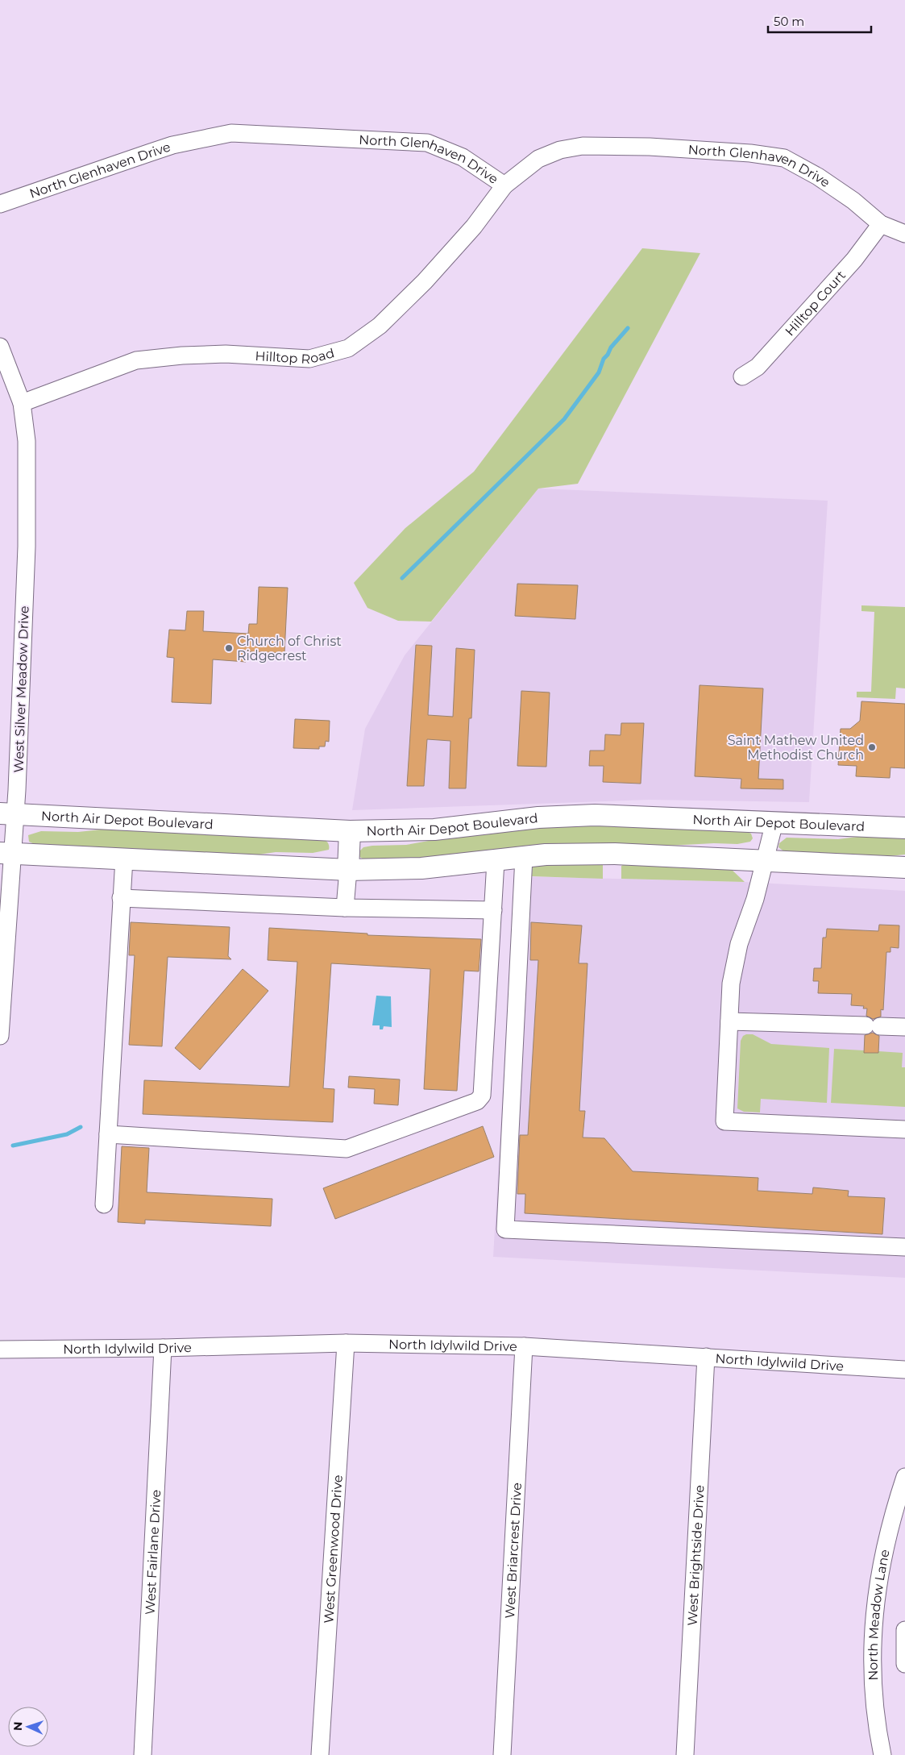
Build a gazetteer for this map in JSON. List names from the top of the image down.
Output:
{
  "streets": {
    "main road": ["North Air Depot Boulevard"],
    "street": [
      "North Glenhaven Drive",
      "Hilltop Court",
      "Hilltop Road",
      "West Silver Meadow Drive",
      "North Idylwild Drive",
      "West Greenwood Drive",
      "West Briarcrest Drive",
      "West Fairlane Drive",
      "West Brightside Drive",
      "North Meadow Lane"
    ]
  },
  "crossings": [
    ["North Glenhaven Drive", "Hilltop Court"],
    ["North Glenhaven Drive", "Hilltop Road"],
    ["Hilltop Road", "West Silver Meadow Drive"],
    ["West Silver Meadow Drive", "North Air Depot Boulevard"],
    ["North Idylwild Drive", "West Greenwood Drive"],
    ["North Idylwild Drive", "West Briarcrest Drive"],
    ["North Idylwild Drive", "West Fairlane Drive"],
    ["North Idylwild Drive", "West Brightside Drive"]
  ],
  "places": ["Church of Christ Ridgecrest", "Saint Mathew United Methodist Church"],
  "scale_bar": "50 m",
  "north": "left"
}
